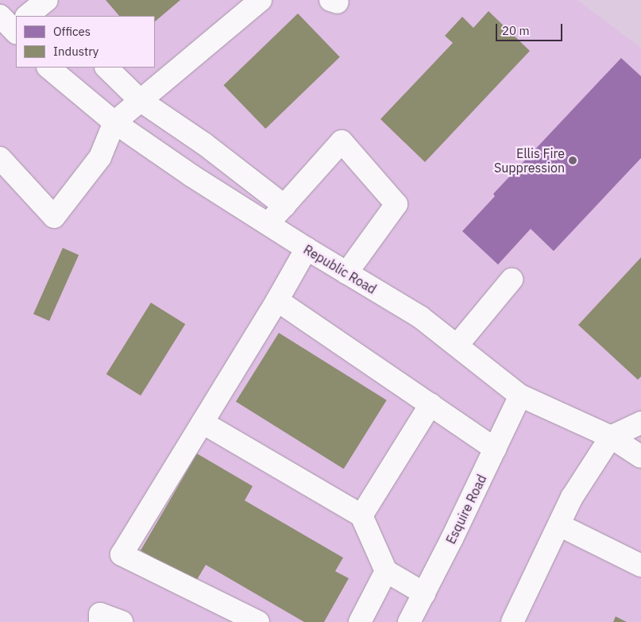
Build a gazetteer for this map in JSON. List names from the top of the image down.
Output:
{
  "streets": {
    "street": ["Republic Road", "Esquire Road"]
  },
  "crossings": [
    ["Republic Road", "Esquire Road"]
  ],
  "places": ["Ellis Fire Suppression"],
  "legend": ["Offices", "Industry"],
  "scale_bar": "20 m"
}
